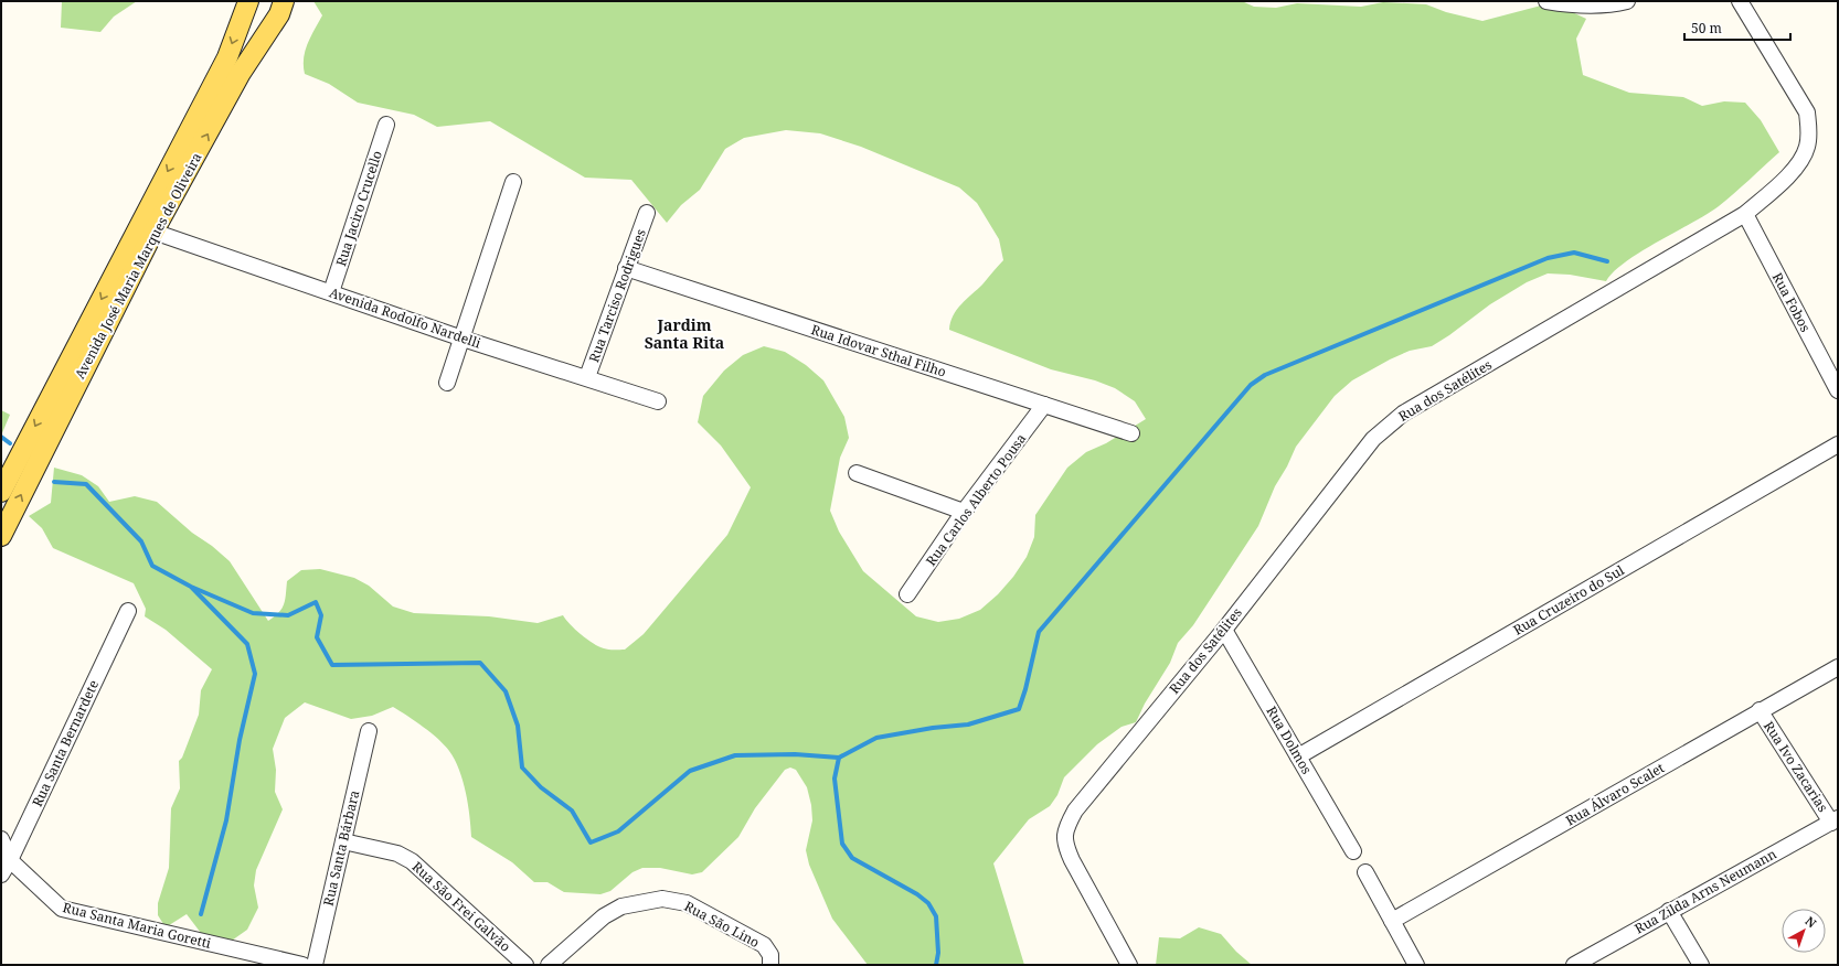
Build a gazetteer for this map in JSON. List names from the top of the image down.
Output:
{
  "streets": {
    "main road": ["Avenida José Maria Marques de Oliveira"],
    "street": [
      "Rua Jaciro Crucello",
      "Rua Tarciso Rodrigues",
      "Rua Fobos",
      "Avenida Rodolfo Nardelli",
      "Rua Idovar Sthal Filho",
      "Rua dos Satélites",
      "Rua Carlos Alberto Pousa",
      "Rua Cruzeiro do Sul",
      "Rua Dolmos",
      "Rua Santa Bernardete",
      "Rua Ivo Zacarias",
      "Rua Álvaro Scalet",
      "Rua Santa Bárbara",
      "Rua Zilda Arns Neumann",
      "Rua São Frei Galvão",
      "Rua São Lino",
      "Rua Santa Maria Goretti"
    ]
  },
  "crossings": [
    ["Rua Jaciro Crucello", "Avenida Rodolfo Nardelli"],
    ["Avenida José Maria Marques de Oliveira", "Avenida Rodolfo Nardelli"],
    ["Rua Tarciso Rodrigues", "Avenida Rodolfo Nardelli"],
    ["Rua Tarciso Rodrigues", "Rua Idovar Sthal Filho"],
    ["Rua Fobos", "Rua dos Satélites"],
    ["Rua Idovar Sthal Filho", "Rua Carlos Alberto Pousa"],
    ["Rua dos Satélites", "Rua Dolmos"],
    ["Rua Cruzeiro do Sul", "Rua Dolmos"],
    ["Rua Santa Bernardete", "Rua Santa Maria Goretti"],
    ["Rua Ivo Zacarias", "Rua Álvaro Scalet"],
    ["Rua Ivo Zacarias", "Rua Zilda Arns Neumann"],
    ["Rua Santa Bárbara", "Rua São Frei Galvão"]
  ],
  "districts": ["Jardim Santa Rita"],
  "scale_bar": "50 m",
  "north": "top right"
}
